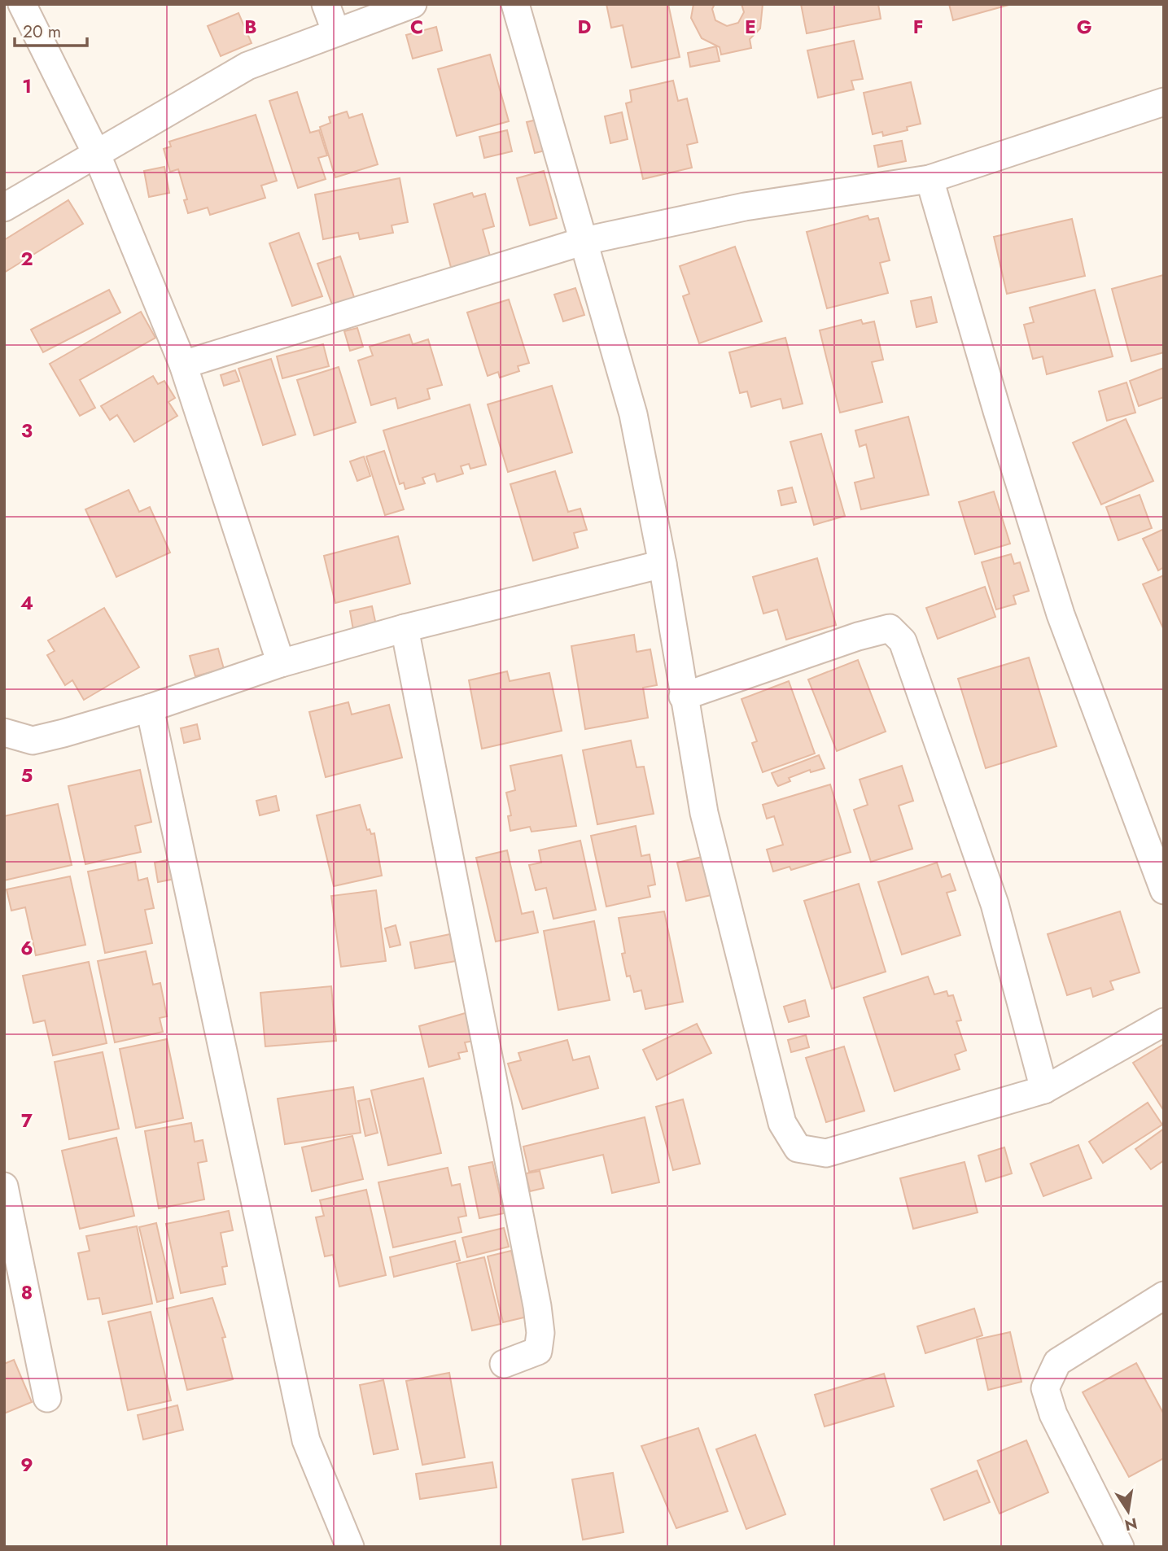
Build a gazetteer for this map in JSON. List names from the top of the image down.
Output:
{
  "scale_bar": "20 m",
  "north": "bottom",
  "grid": {
    "columns": [
      "B",
      "C",
      "D",
      "E",
      "F",
      "G"
    ],
    "rows": [
      "1",
      "2",
      "3",
      "4",
      "5",
      "6",
      "7",
      "8",
      "9"
    ]
  }
}
